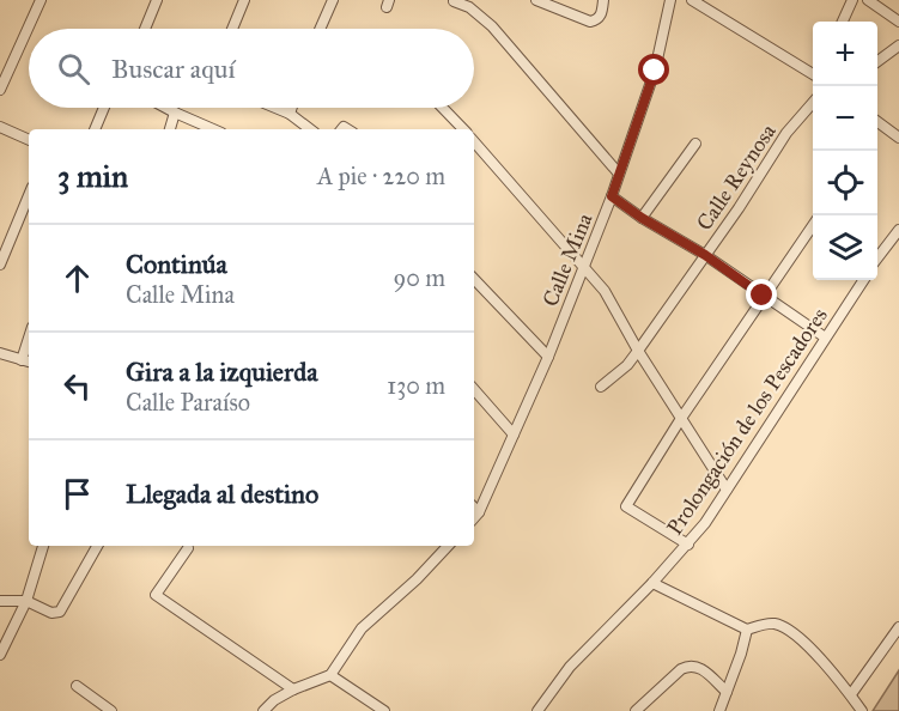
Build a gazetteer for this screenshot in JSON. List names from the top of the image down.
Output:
{
  "streets": {
    "street": ["Calle Reynosa", "Calle Mina", "Prolongación de los Pescadores"]
  },
  "page": {
    "map_buttons": ["+", "−"],
    "search": "Buscar aquí",
    "heading": ["3 min", "A pie · 220 m"],
    "list": [
      ["Continúa", "Calle Mina", "90 m"],
      ["Gira a la izquierda", "Calle Paraíso", "130 m"],
      "Llegada al destino"
    ]
  }
}
